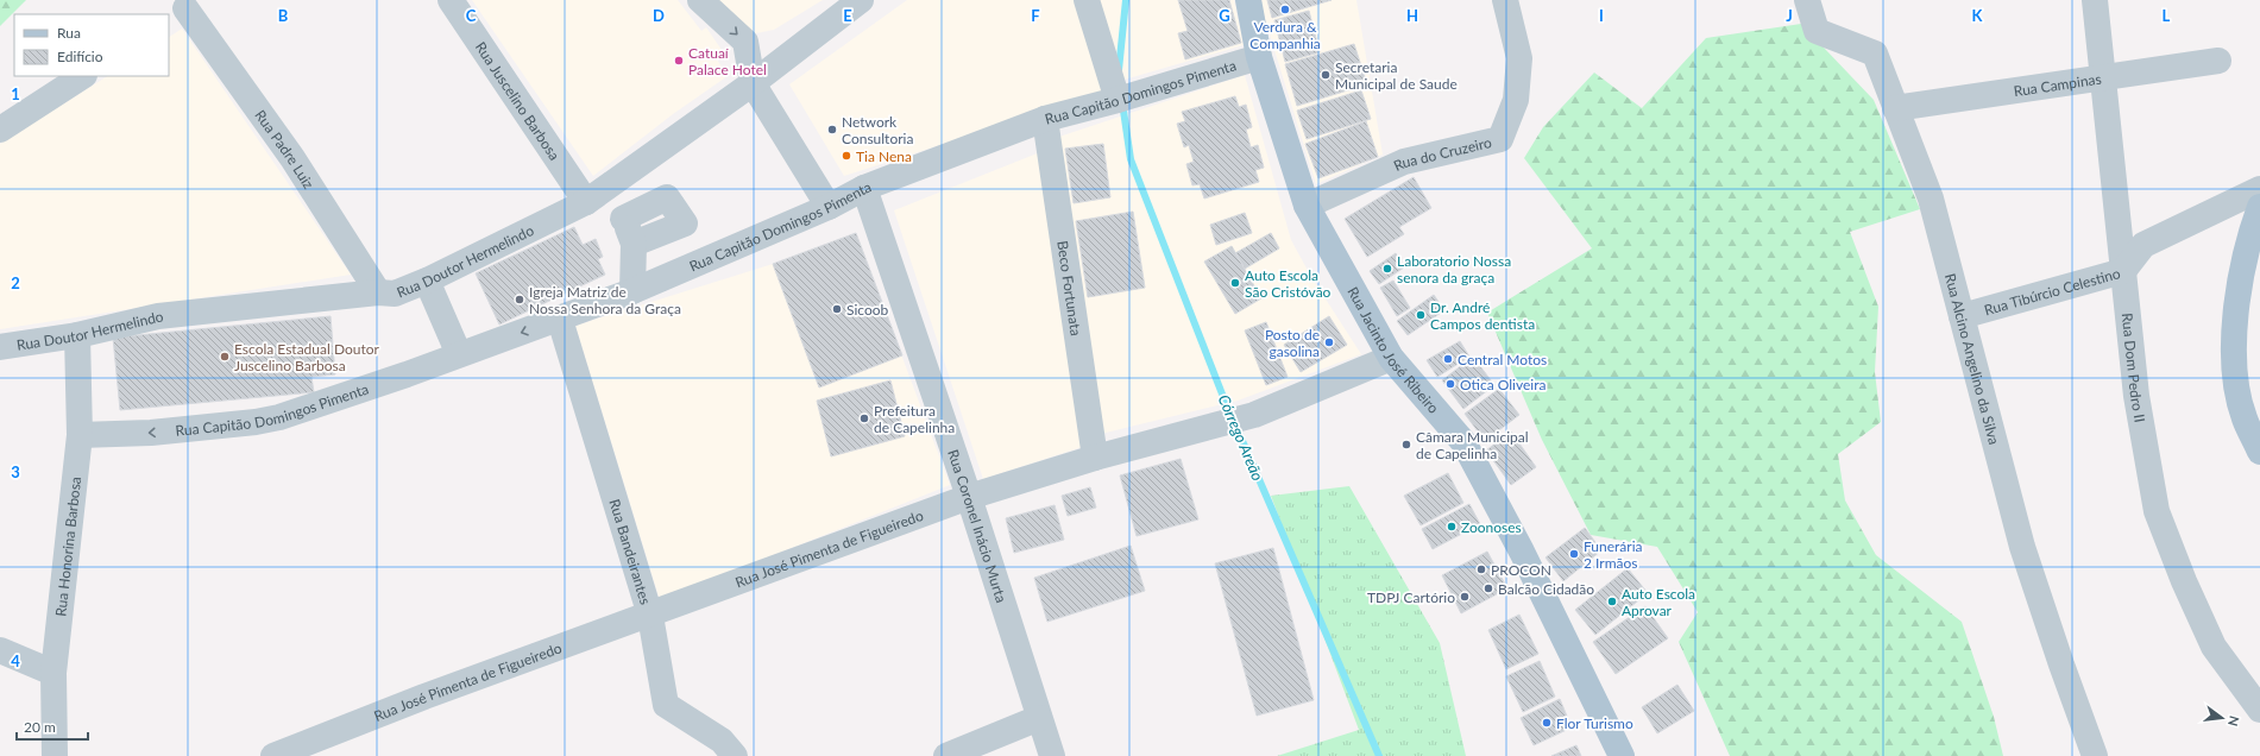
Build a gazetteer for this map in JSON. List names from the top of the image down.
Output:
{
  "streets": {
    "main road": ["Rua Jacinto José Ribeiro"],
    "street": [
      "Rua Campinas",
      "Rua Capitão Domingos Pimenta",
      "Rua Juscelino Barbosa",
      "Rua Padre Luiz",
      "Rua do Cruzeiro",
      "Rua Doutor Hermelindo",
      "Beco Fortunata",
      "Rua Tibúrcio Celestino",
      "Rua Alcino Angelino da Silva",
      "Rua Dom Pedro II",
      "Rua Coronel Inácio Murta",
      "Rua Honorina Barbosa",
      "Rua José Pimenta de Figueiredo",
      "Rua Bandeirantes"
    ]
  },
  "crossings": [
    ["Rua Campinas", "Rua Alcino Angelino da Silva"],
    ["Rua Campinas", "Rua Dom Pedro II"],
    ["Rua Capitão Domingos Pimenta", "Beco Fortunata"],
    ["Rua Capitão Domingos Pimenta", "Rua Jacinto José Ribeiro"],
    ["Rua Capitão Domingos Pimenta", "Rua Coronel Inácio Murta"],
    ["Rua Capitão Domingos Pimenta", "Rua Honorina Barbosa"],
    ["Rua Capitão Domingos Pimenta", "Rua Bandeirantes"],
    ["Rua Juscelino Barbosa", "Rua Doutor Hermelindo"],
    ["Rua Padre Luiz", "Rua Doutor Hermelindo"],
    ["Rua do Cruzeiro", "Rua Jacinto José Ribeiro"],
    ["Rua Doutor Hermelindo", "Rua Honorina Barbosa"],
    ["Beco Fortunata", "Rua José Pimenta de Figueiredo"],
    ["Rua Tibúrcio Celestino", "Rua Alcino Angelino da Silva"],
    ["Rua Tibúrcio Celestino", "Rua Dom Pedro II"],
    ["Rua Jacinto José Ribeiro", "Rua José Pimenta de Figueiredo"],
    ["Rua Coronel Inácio Murta", "Rua José Pimenta de Figueiredo"],
    ["Rua José Pimenta de Figueiredo", "Rua Bandeirantes"]
  ],
  "one_way": ["Rua Capitão Domingos Pimenta"],
  "water": ["Córrego Areão"],
  "places": [
    "Verdura & Companhia",
    "Catuaí Palace Hotel",
    "Secretaria Municipal de Saude",
    "Network Consultoria",
    "Tia Nena",
    "Laboratorio Nossa senora da graça",
    "Auto Escola São Cristóvão",
    "Igreja Matriz de Nossa Senhora da Graça",
    "Sicoob",
    "Dr. André Campos dentista",
    "Posto de gasolina",
    "Escola Estadual Doutor Juscelino Barbosa",
    "Central Motos",
    "Otica Oliveira",
    "Prefeitura de Capelinha",
    "Câmara Municipal de Capelinha",
    "Zoonoses",
    "Funerária 2 Irmãos",
    "PROCON",
    "Balcão Cidadão",
    "TDPJ Cartório",
    "Auto Escola Aprovar",
    "Flor Turismo"
  ],
  "legend": ["Rua", "Edifício"],
  "scale_bar": "20 m",
  "north": "right",
  "grid": {
    "columns": [
      "B",
      "C",
      "D",
      "E",
      "F",
      "G",
      "H",
      "I",
      "J",
      "K",
      "L"
    ],
    "rows": [
      "1",
      "2",
      "3",
      "4"
    ]
  }
}
